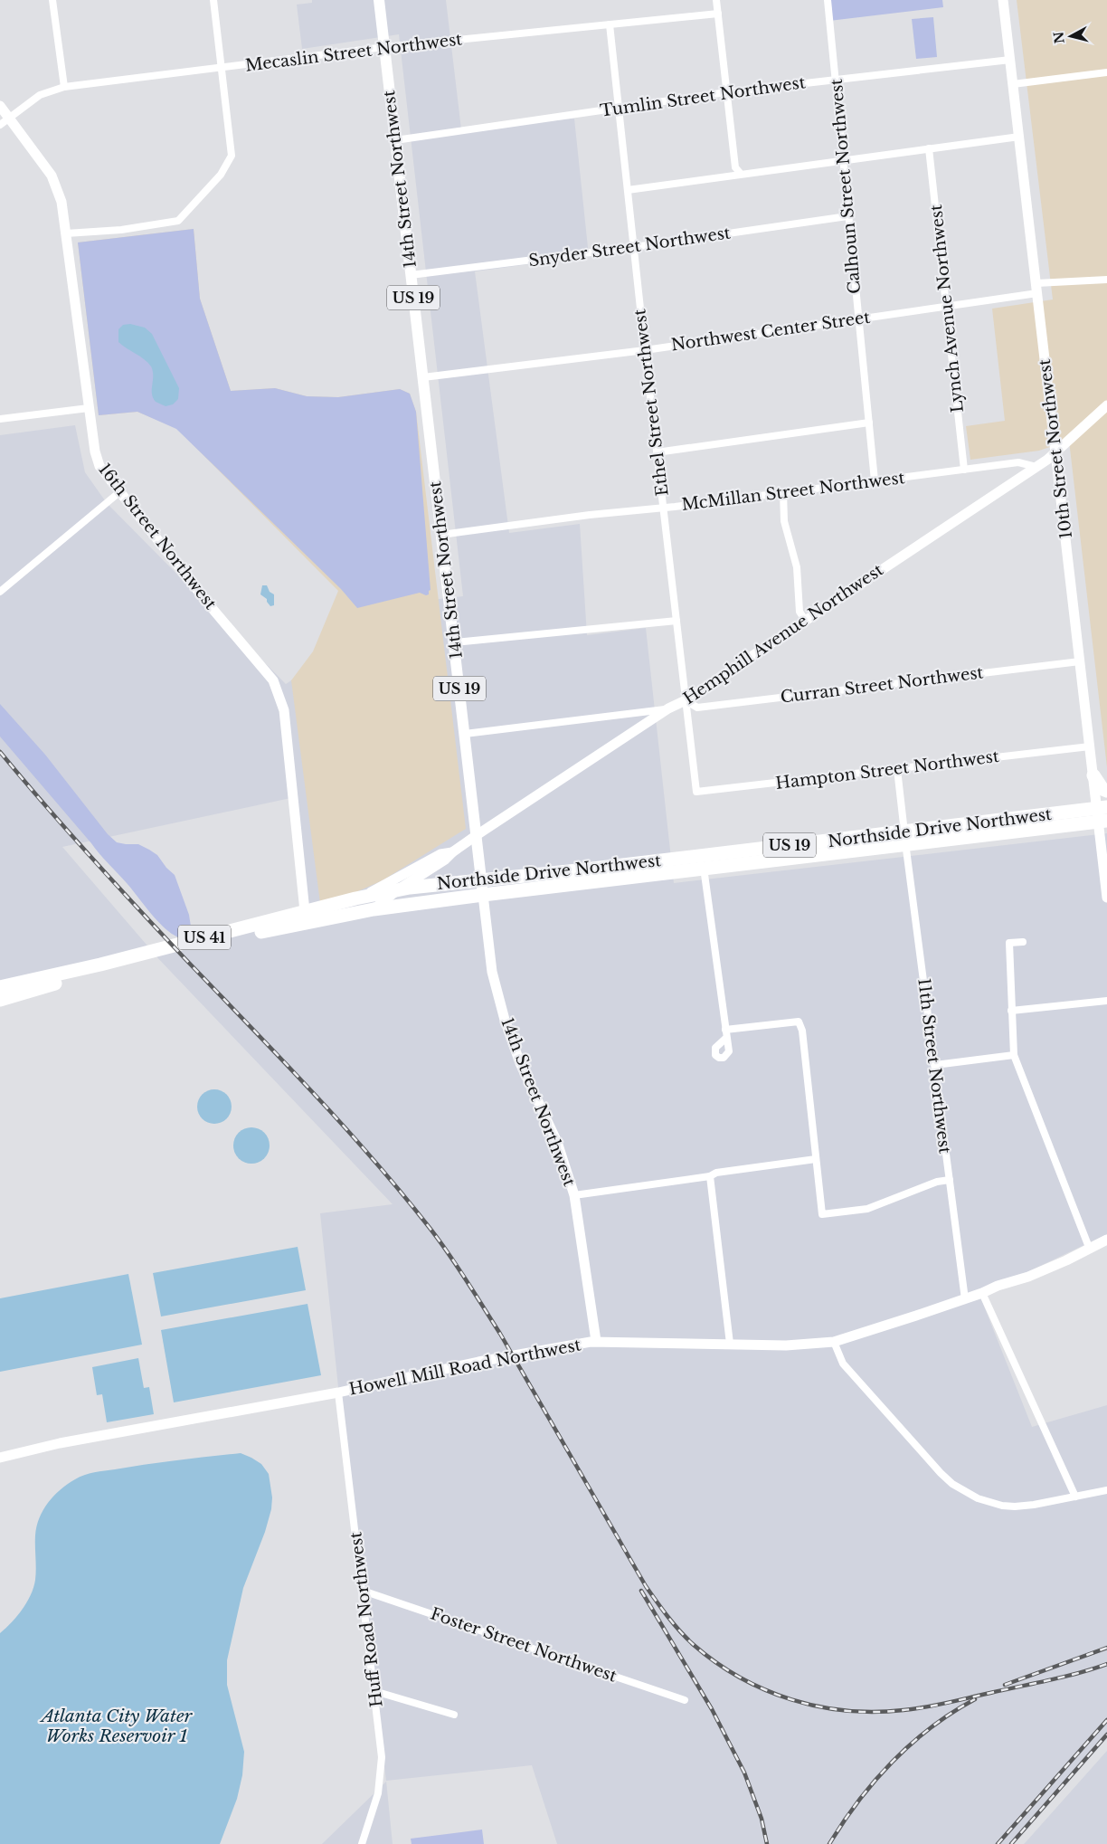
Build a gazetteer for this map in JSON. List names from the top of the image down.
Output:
{
  "streets": {
    "highway": ["US 19", "Northside Drive Northwest", "US 41"],
    "main road": ["14th Street Northwest"],
    "street": [
      "Mecaslin Street Northwest",
      "Tumlin Street Northwest",
      "Calhoun Street Northwest",
      "Snyder Street Northwest",
      "Lynch Avenue Northwest",
      "Northwest Center Street",
      "Ethel Street Northwest",
      "10th Street Northwest",
      "McMillan Street Northwest",
      "16th Street Northwest",
      "Hemphill Avenue Northwest",
      "Curran Street Northwest",
      "Hampton Street Northwest",
      "11th Street Northwest",
      "Howell Mill Road Northwest",
      "Huff Road Northwest",
      "Foster Street Northwest"
    ]
  },
  "crossings": [
    ["Mecaslin Street Northwest", "14th Street Northwest"],
    ["Mecaslin Street Northwest", "Ethel Street Northwest"],
    ["Mecaslin Street Northwest", "16th Street Northwest"],
    ["Tumlin Street Northwest", "14th Street Northwest"],
    ["Tumlin Street Northwest", "Calhoun Street Northwest"],
    ["Tumlin Street Northwest", "Ethel Street Northwest"],
    ["Tumlin Street Northwest", "10th Street Northwest"],
    ["14th Street Northwest", "Snyder Street Northwest"],
    ["14th Street Northwest", "Northwest Center Street"],
    ["14th Street Northwest", "McMillan Street Northwest"],
    ["14th Street Northwest", "Hemphill Avenue Northwest"],
    ["14th Street Northwest", "Northside Drive Northwest"],
    ["14th Street Northwest", "Howell Mill Road Northwest"],
    ["Calhoun Street Northwest", "Snyder Street Northwest"],
    ["Calhoun Street Northwest", "Northwest Center Street"],
    ["Calhoun Street Northwest", "McMillan Street Northwest"],
    ["Snyder Street Northwest", "Ethel Street Northwest"],
    ["Lynch Avenue Northwest", "Northwest Center Street"],
    ["Lynch Avenue Northwest", "McMillan Street Northwest"],
    ["Northwest Center Street", "Ethel Street Northwest"],
    ["Northwest Center Street", "10th Street Northwest"],
    ["Ethel Street Northwest", "McMillan Street Northwest"],
    ["Ethel Street Northwest", "Hemphill Avenue Northwest"],
    ["Ethel Street Northwest", "Curran Street Northwest"],
    ["Ethel Street Northwest", "Hampton Street Northwest"],
    ["10th Street Northwest", "Hemphill Avenue Northwest"],
    ["10th Street Northwest", "Curran Street Northwest"],
    ["10th Street Northwest", "Hampton Street Northwest"],
    ["10th Street Northwest", "Northside Drive Northwest"],
    ["McMillan Street Northwest", "Hemphill Avenue Northwest"],
    ["16th Street Northwest", "Northside Drive Northwest"],
    ["Hemphill Avenue Northwest", "Curran Street Northwest"],
    ["Hemphill Avenue Northwest", "Northside Drive Northwest"],
    ["Hampton Street Northwest", "11th Street Northwest"],
    ["Northside Drive Northwest", "11th Street Northwest"],
    ["11th Street Northwest", "Howell Mill Road Northwest"],
    ["Howell Mill Road Northwest", "Huff Road Northwest"],
    ["Huff Road Northwest", "Foster Street Northwest"]
  ],
  "water": ["Atlanta City Water Works Reservoir 1"],
  "north": "left"
}
